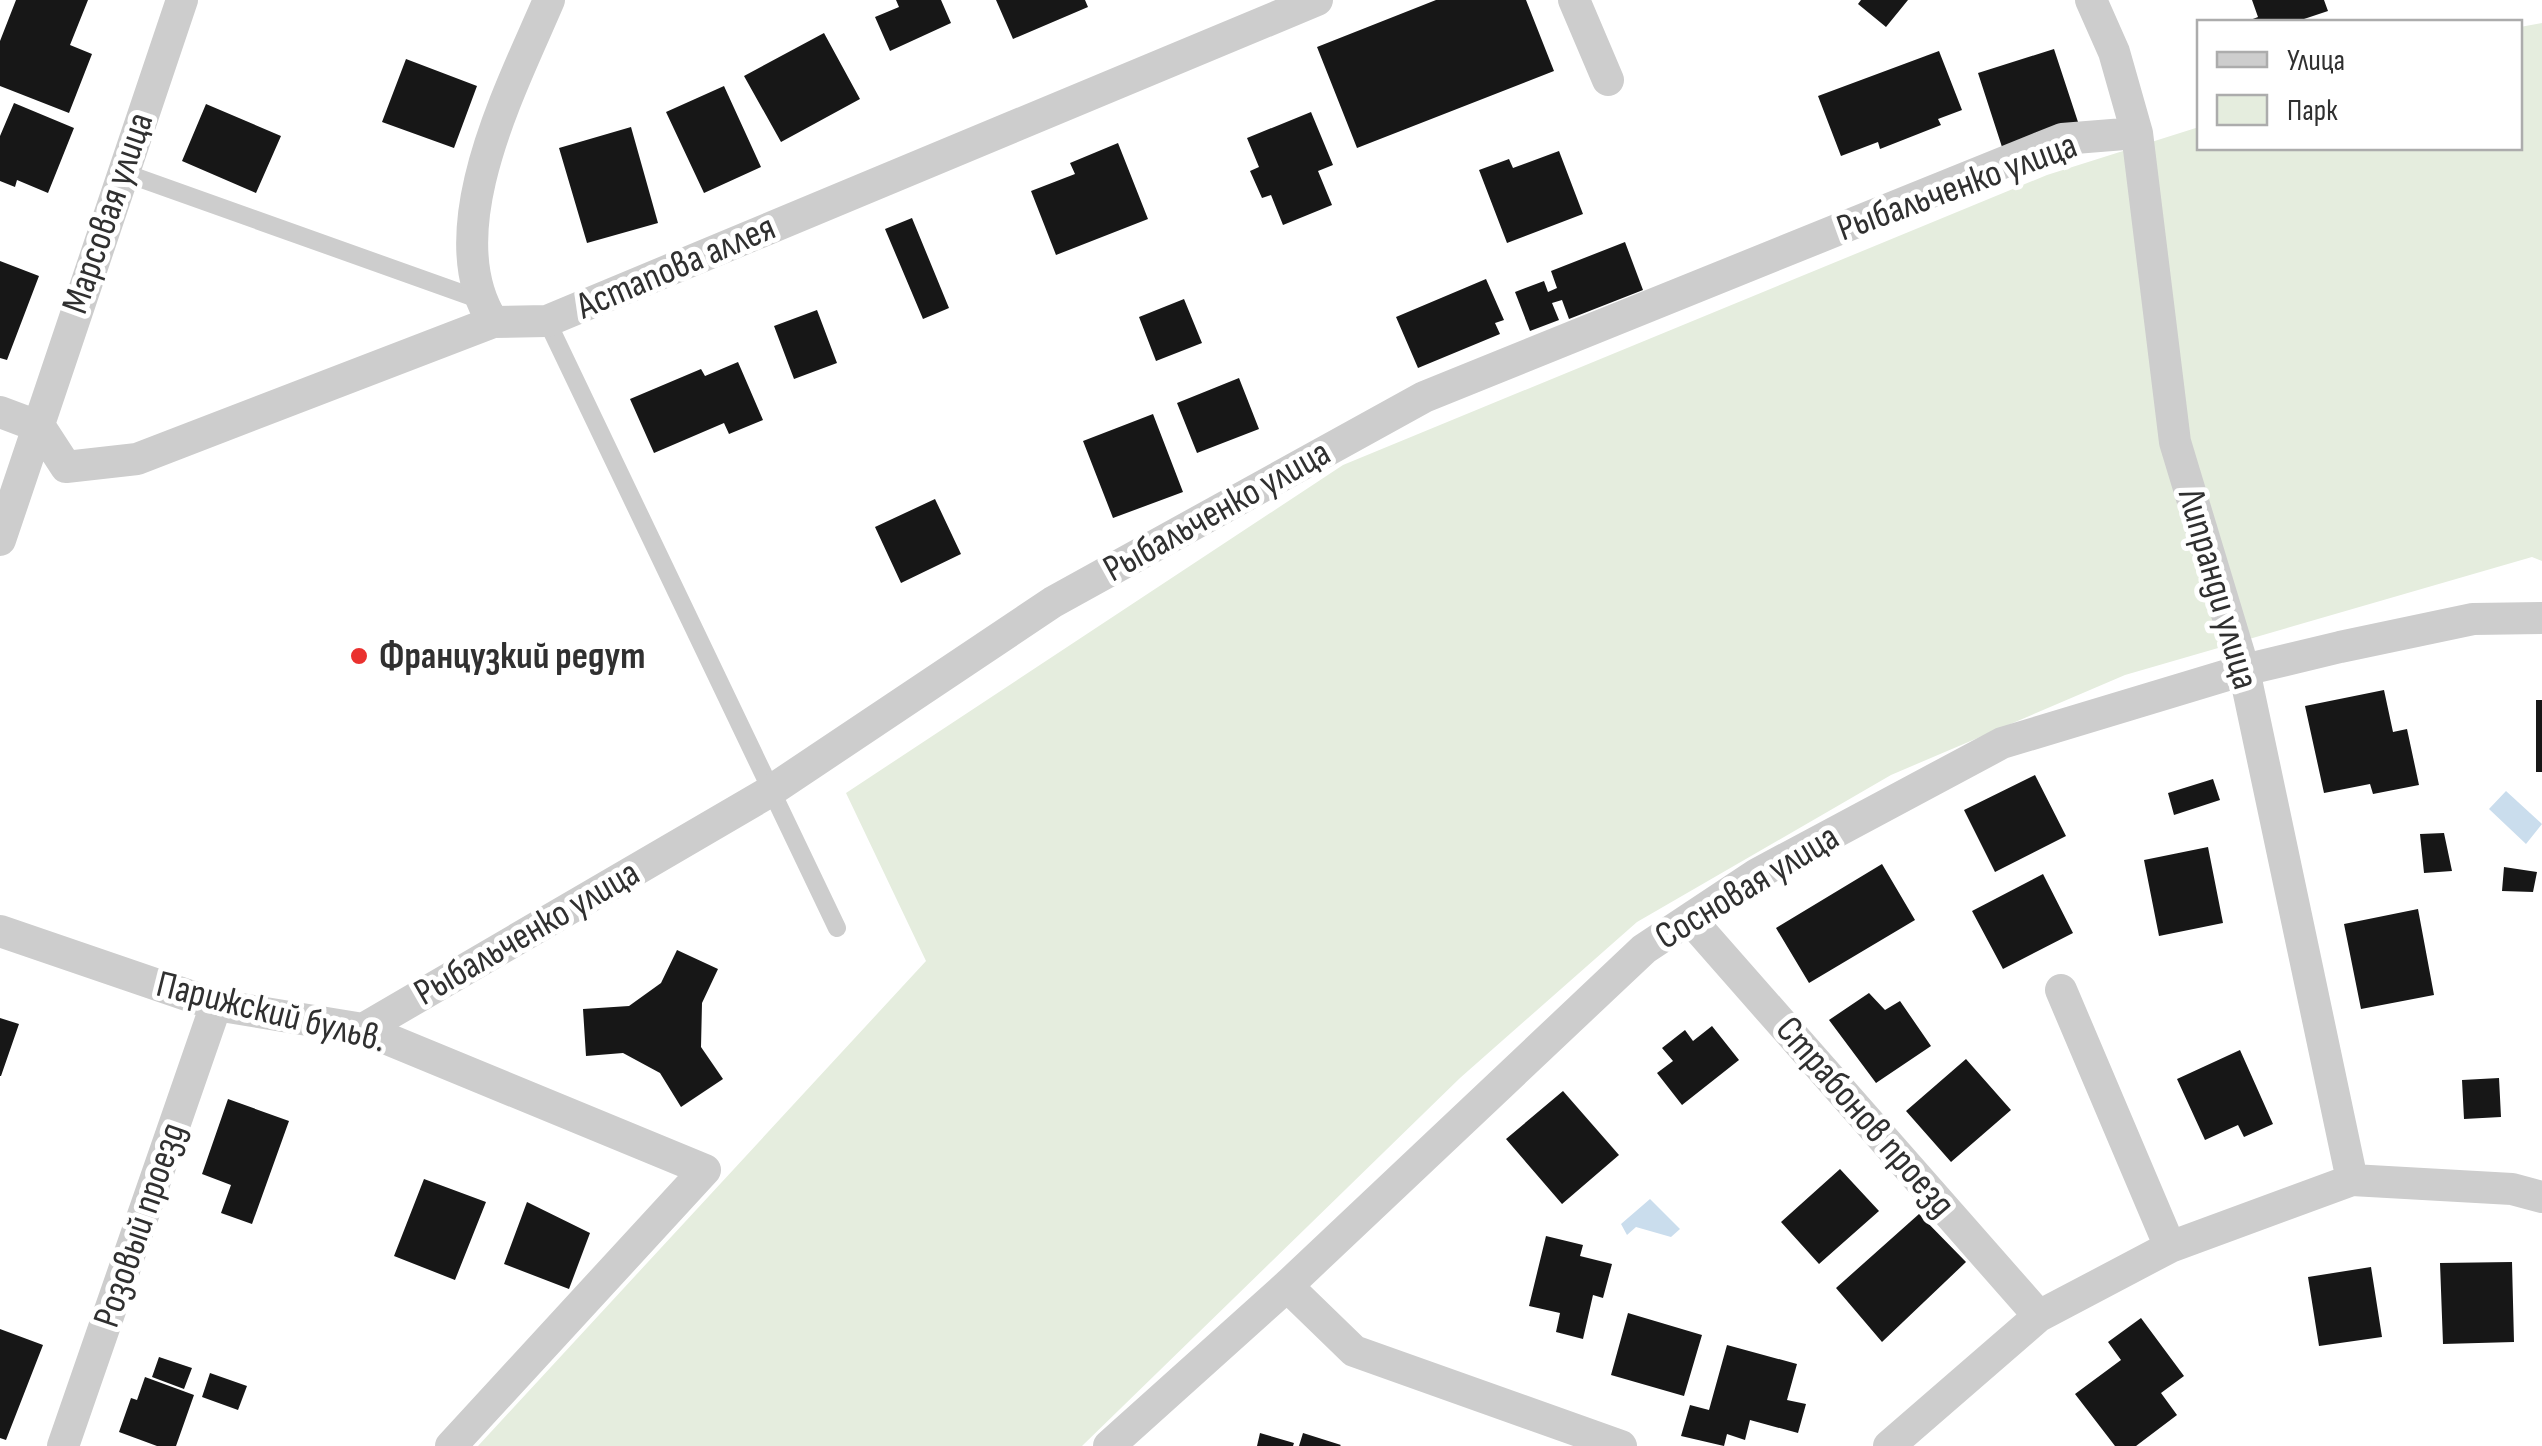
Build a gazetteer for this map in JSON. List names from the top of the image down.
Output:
{
  "streets": {
    "street": [
      "Рыбальченко улица",
      "Марсовая улица",
      "Астапова аллея",
      "Липранди улица",
      "Сосновая улица",
      "Парижский бульв.",
      "Страбонов проезд",
      "Розовый проезд"
    ]
  },
  "crossings": [
    ["Рыбальченко улица", "Липранди улица"],
    ["Рыбальченко улица", "Парижский бульв."],
    ["Марсовая улица", "Астапова аллея"],
    ["Липранди улица", "Сосновая улица"],
    ["Сосновая улица", "Страбонов проезд"],
    ["Парижский бульв.", "Розовый проезд"]
  ],
  "places": ["Французкий редут"],
  "legend": ["Улица", "Парк"]
}
